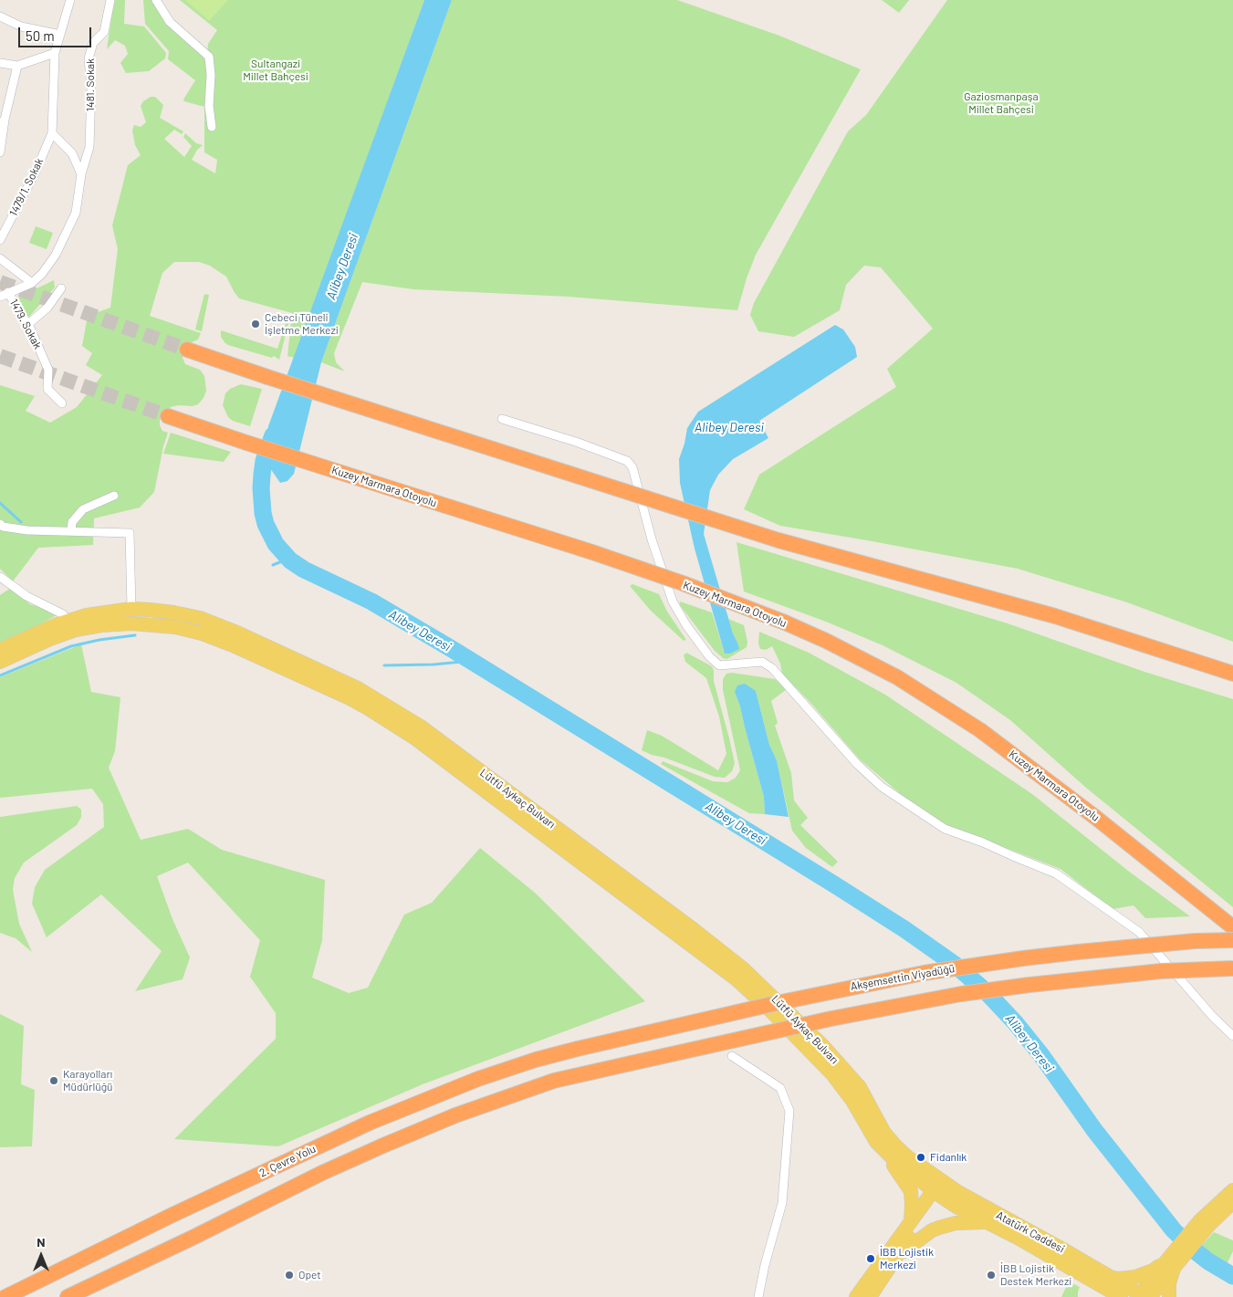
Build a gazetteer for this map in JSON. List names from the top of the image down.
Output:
{
  "streets": {
    "highway": ["Kuzey Marmara Otoyolu", "Akşemsettin Viyadüğü", "2. Çevre Yolu"],
    "main road": ["Lütfü Aykaç Bulvarı", "Atatürk Caddesi"],
    "street": ["1481. Sokak", "1479/1. Sokak", "1479. Sokak"]
  },
  "crossings": [
    ["Lütfü Aykaç Bulvarı", "Atatürk Caddesi"],
    ["Akşemsettin Viyadüğü", "2. Çevre Yolu"]
  ],
  "water": ["Alibey Deresi"],
  "parks": ["Sultangazi Millet Bahçesi", "Gaziosmanpaşa Millet Bahçesi"],
  "places": [
    "Cebeci Tüneli İşletme Merkezi",
    "Karayolları Müdürlüğü",
    "Fidanlık",
    "İBB Lojistik Merkezi",
    "Opet",
    "İBB Lojistik Destek Merkezi"
  ],
  "scale_bar": "50 m",
  "north": "top"
}
